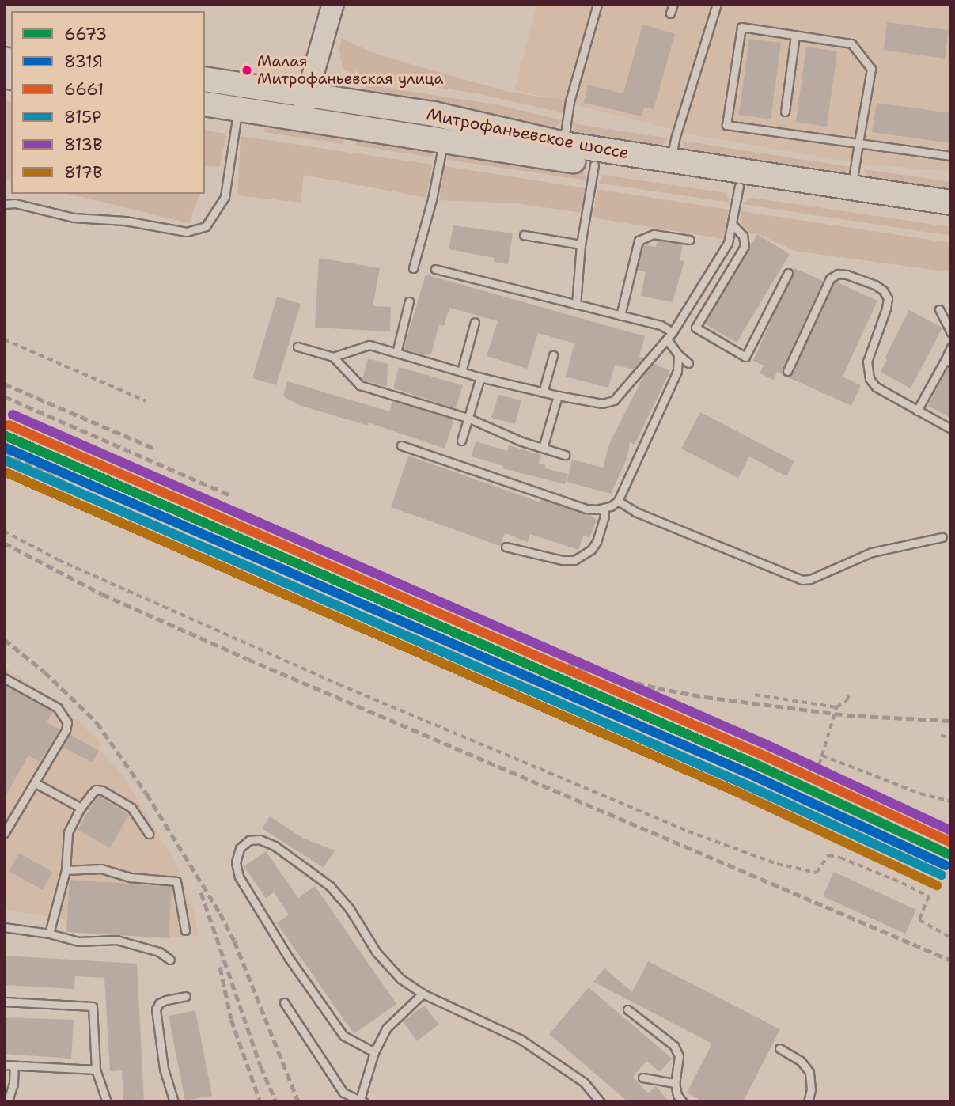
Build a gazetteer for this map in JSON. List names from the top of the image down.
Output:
{
  "streets": {
    "main road": ["Митрофаньевское шоссе"]
  },
  "places": ["Малая Митрофаньевская улица"],
  "lines": [
    "transit line 813В",
    "transit line 6661",
    "transit line 6673",
    "transit line 831Я",
    "transit line 815Р",
    "transit line 817В"
  ],
  "legend": [
    "6673",
    "831Я",
    "6661",
    "815Р",
    "813В",
    "817В"
  ]
}
